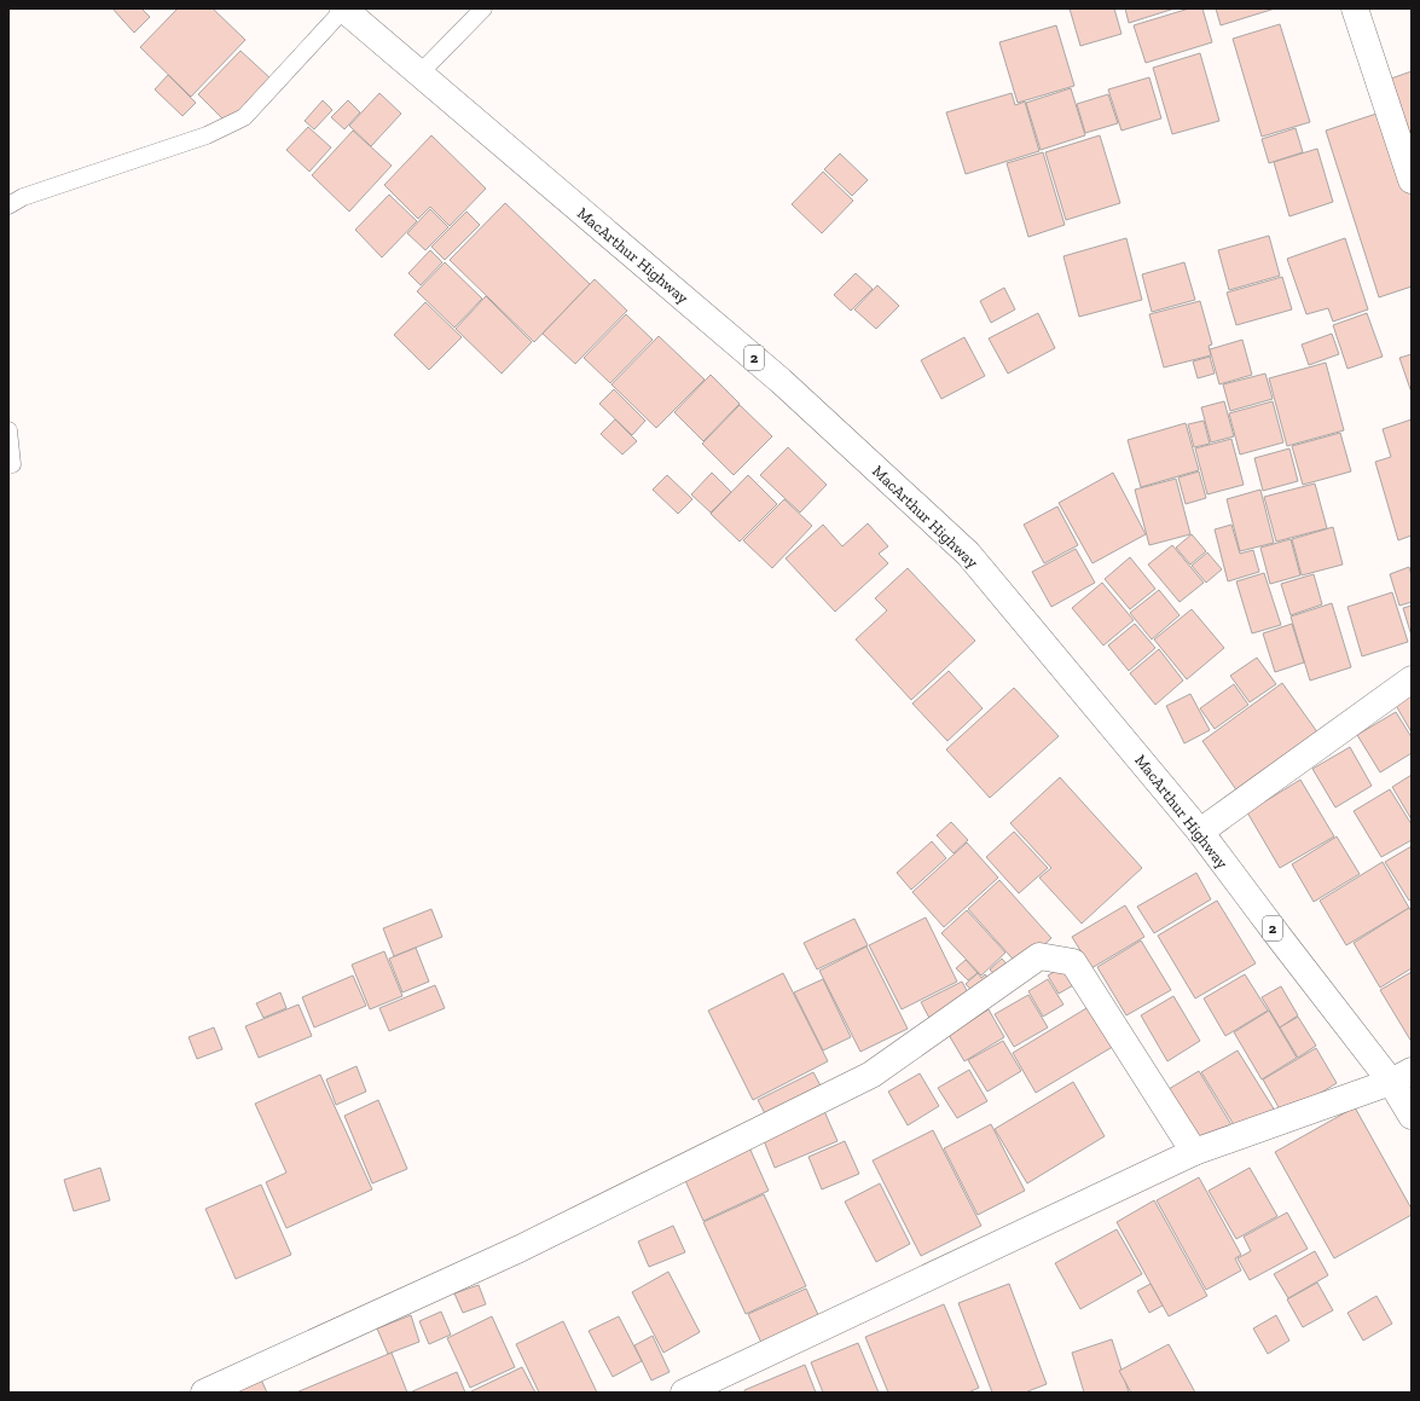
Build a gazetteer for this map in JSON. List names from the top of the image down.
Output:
{
  "streets": {
    "main road": ["MacArthur Highway", "2"]
  }
}
